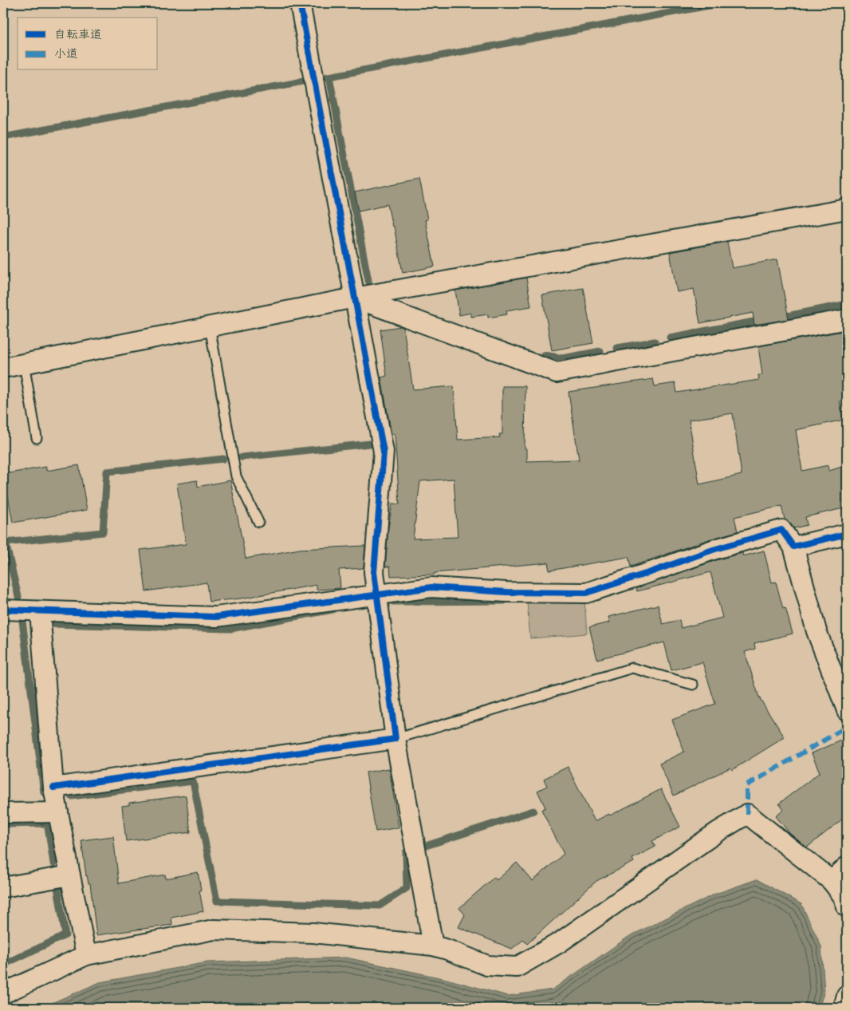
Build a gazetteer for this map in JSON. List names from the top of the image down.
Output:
{
  "legend": ["自転車道", "小道"]
}
